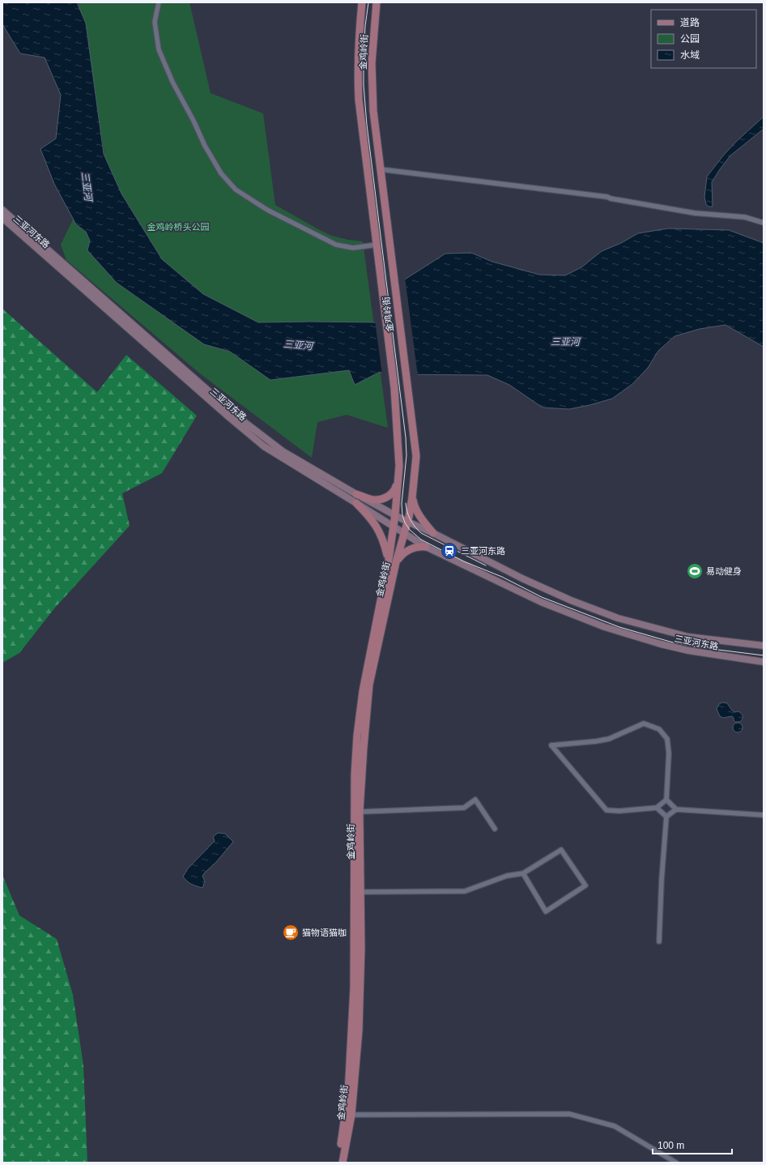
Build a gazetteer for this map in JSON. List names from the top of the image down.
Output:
{
  "streets": {
    "main road": ["金鸡岭街", "三亚河东路"]
  },
  "crossings": [
    ["金鸡岭街", "三亚河东路"]
  ],
  "water": ["三亚河"],
  "parks": ["金鸡岭桥头公园"],
  "places": {
    "station": ["三亚河东路"],
    "sports": ["易动健身"],
    "cafe": ["猫物语猫咖"]
  },
  "legend": ["道路", "公园", "水域"],
  "scale_bar": "100 m"
}
